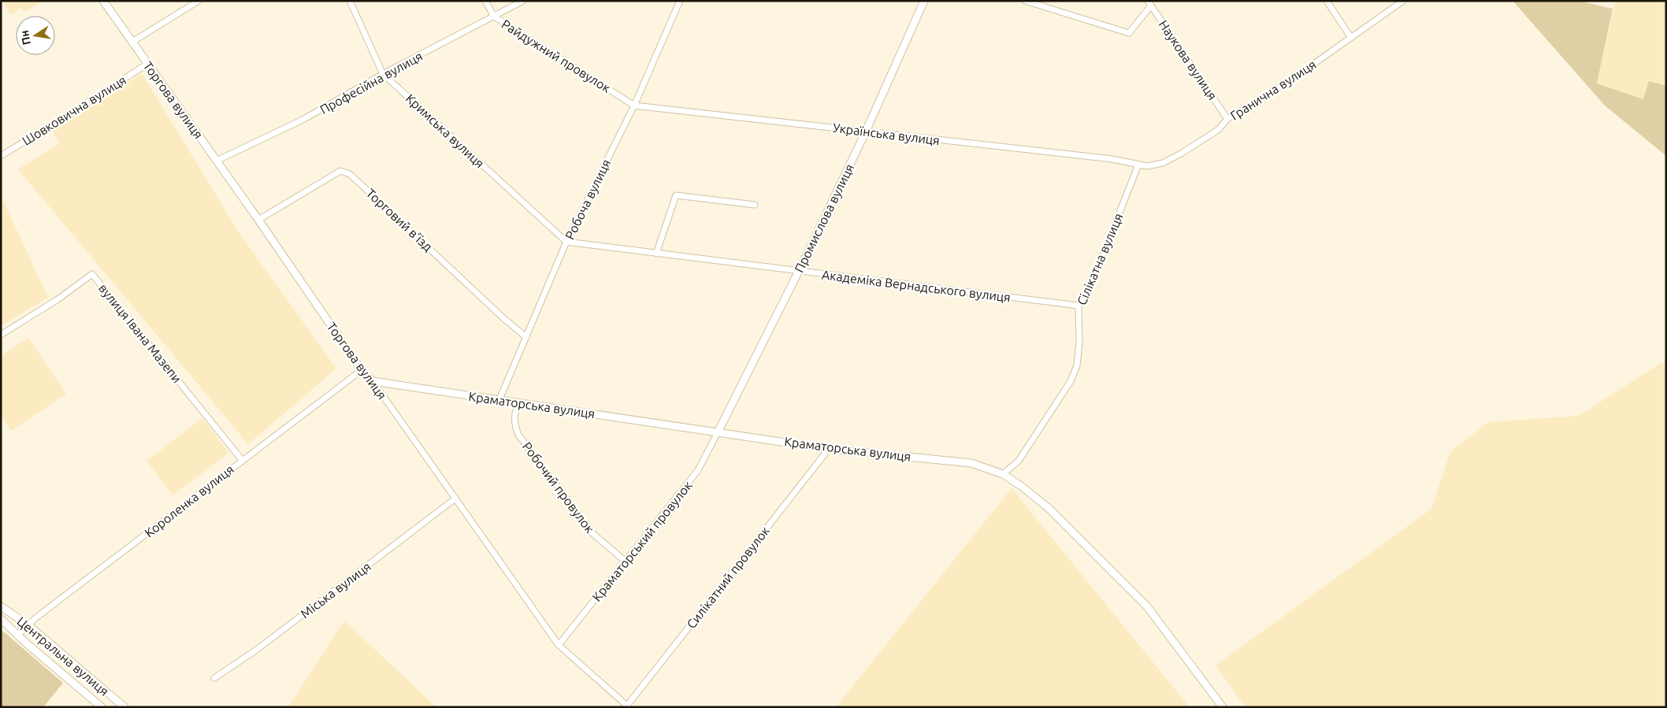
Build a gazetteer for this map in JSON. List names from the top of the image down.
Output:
{
  "streets": {
    "street": [
      "Райдужний провулок",
      "Наукова вулиця",
      "Професійна вулиця",
      "Гранична вулиця",
      "Торгова вулиця",
      "Шовковична вулиця",
      "Кримська вулиця",
      "Українська вулиця",
      "Робоча вулиця",
      "Промислова вулиця",
      "Торговий в’їзд",
      "Сілікатна вулиця",
      "Академіка Вернадського вулиця",
      "вулиця Івана Мазепи",
      "Краматорська вулиця",
      "Робочий провулок",
      "Короленка вулиця",
      "Краматорський провулок",
      "Силікатний провулок",
      "Міська вулиця",
      "Центральна вулиця"
    ]
  },
  "crossings": [
    ["Райдужний провулок", "Професійна вулиця"],
    ["Райдужний провулок", "Українська вулиця"],
    ["Райдужний провулок", "Робоча вулиця"],
    ["Наукова вулиця", "Гранична вулиця"],
    ["Професійна вулиця", "Торгова вулиця"],
    ["Професійна вулиця", "Кримська вулиця"],
    ["Гранична вулиця", "Українська вулиця"],
    ["Гранична вулиця", "Сілікатна вулиця"],
    ["Торгова вулиця", "Шовковична вулиця"],
    ["Торгова вулиця", "Торговий в’їзд"],
    ["Торгова вулиця", "Краматорська вулиця"],
    ["Торгова вулиця", "Короленка вулиця"],
    ["Торгова вулиця", "Краматорський провулок"],
    ["Торгова вулиця", "Силікатний провулок"],
    ["Торгова вулиця", "Міська вулиця"],
    ["Кримська вулиця", "Робоча вулиця"],
    ["Кримська вулиця", "Академіка Вернадського вулиця"],
    ["Українська вулиця", "Робоча вулиця"],
    ["Українська вулиця", "Промислова вулиця"],
    ["Українська вулиця", "Сілікатна вулиця"],
    ["Робоча вулиця", "Торговий в’їзд"],
    ["Робоча вулиця", "Академіка Вернадського вулиця"],
    ["Робоча вулиця", "Краматорська вулиця"],
    ["Промислова вулиця", "Академіка Вернадського вулиця"],
    ["Промислова вулиця", "Краматорська вулиця"],
    ["Промислова вулиця", "Краматорський провулок"],
    ["Сілікатна вулиця", "Академіка Вернадського вулиця"],
    ["Сілікатна вулиця", "Краматорська вулиця"],
    ["вулиця Івана Мазепи", "Короленка вулиця"],
    ["Краматорська вулиця", "Робочий провулок"],
    ["Краматорська вулиця", "Краматорський провулок"],
    ["Краматорська вулиця", "Силікатний провулок"],
    ["Робочий провулок", "Краматорський провулок"],
    ["Короленка вулиця", "Центральна вулиця"]
  ],
  "north": "left"
}
